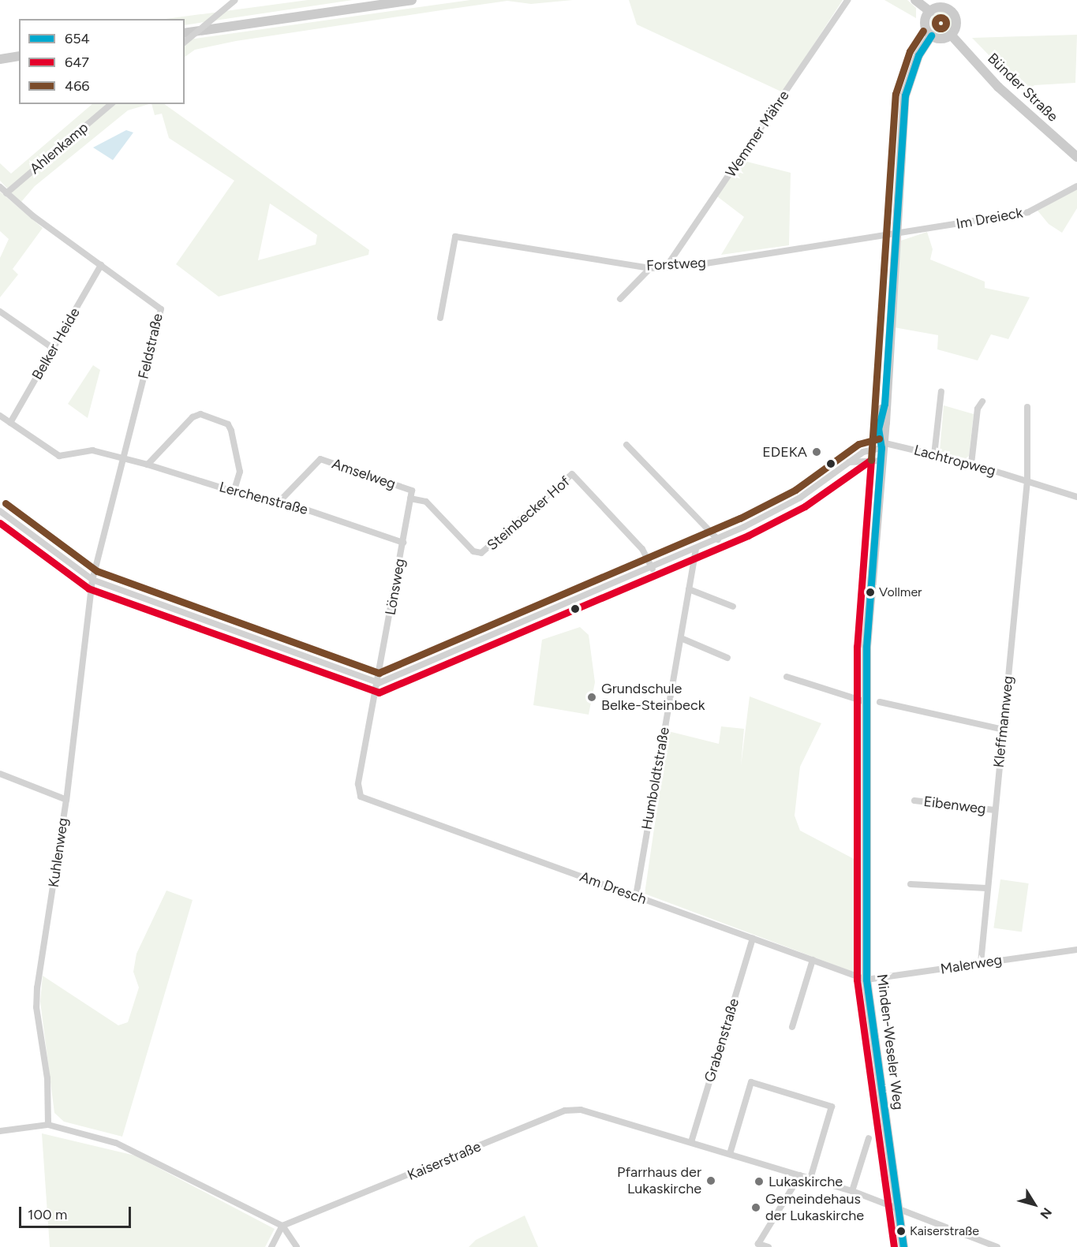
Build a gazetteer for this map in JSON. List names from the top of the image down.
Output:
{
  "streets": {
    "street": [
      "Bünder Straße",
      "Wemmer Mähre",
      "Ahlenkamp",
      "Im Dreieck",
      "Forstweg",
      "Belker Heide",
      "Feldstraße",
      "Lachtropweg",
      "Amselweg",
      "Lerchenstraße",
      "Steinbecker Hof",
      "Lönsweg",
      "Kleffmannweg",
      "Humboldtstraße",
      "Eibenweg",
      "Kuhlenweg",
      "Am Dresch",
      "Malerweg",
      "Grabenstraße",
      "Minden-Weseler Weg",
      "Kaiserstraße"
    ]
  },
  "crossings": [
    ["Bünder Straße", "Minden-Weseler Weg"],
    ["Wemmer Mähre", "Forstweg"],
    ["Ahlenkamp", "Feldstraße"],
    ["Im Dreieck", "Forstweg"],
    ["Im Dreieck", "Minden-Weseler Weg"],
    ["Forstweg", "Minden-Weseler Weg"],
    ["Belker Heide", "Feldstraße"],
    ["Belker Heide", "Lerchenstraße"],
    ["Feldstraße", "Lerchenstraße"],
    ["Feldstraße", "Kuhlenweg"],
    ["Lachtropweg", "Kleffmannweg"],
    ["Lachtropweg", "Minden-Weseler Weg"],
    ["Amselweg", "Lerchenstraße"],
    ["Amselweg", "Lönsweg"],
    ["Lerchenstraße", "Lönsweg"],
    ["Steinbecker Hof", "Lönsweg"],
    ["Lönsweg", "Am Dresch"],
    ["Kleffmannweg", "Eibenweg"],
    ["Kleffmannweg", "Malerweg"],
    ["Humboldtstraße", "Am Dresch"],
    ["Am Dresch", "Malerweg"],
    ["Am Dresch", "Grabenstraße"],
    ["Am Dresch", "Minden-Weseler Weg"],
    ["Malerweg", "Minden-Weseler Weg"],
    ["Grabenstraße", "Kaiserstraße"],
    ["Minden-Weseler Weg", "Kaiserstraße"]
  ],
  "places": [
    "EDEKA",
    "Vollmer",
    "Grundschule Belke-Steinbeck",
    "Pfarrhaus der Lukaskirche",
    "Lukaskirche",
    "Gemeindehaus der Lukaskirche",
    "Kaiserstraße"
  ],
  "lines": ["transit line 466", "transit line 654", "transit line 647"],
  "legend": ["654", "647", "466"],
  "scale_bar": "100 m",
  "north": "bottom right"
}
